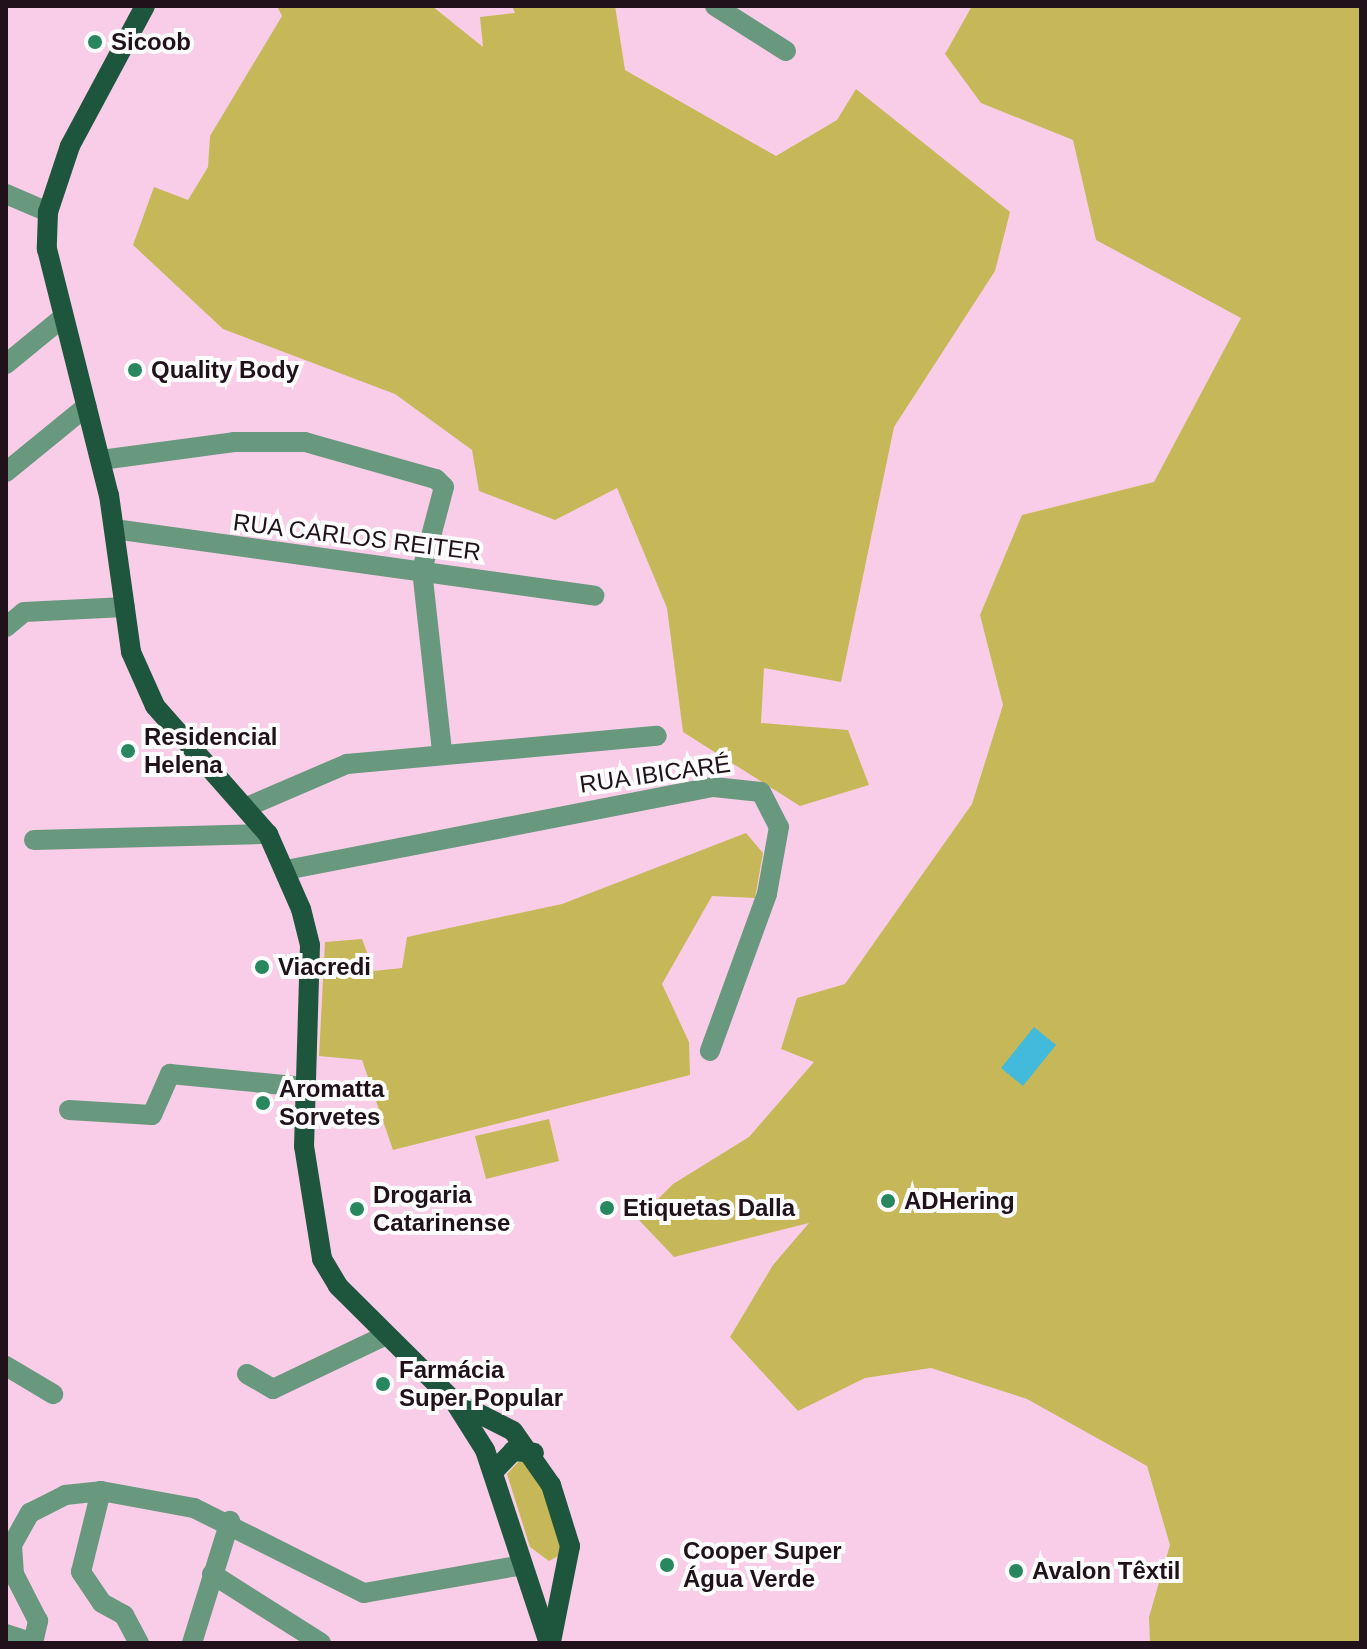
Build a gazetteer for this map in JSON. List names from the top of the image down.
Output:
{
  "streets": {
    "street": ["RUA CARLOS REITER", "RUA IBICARÉ"]
  },
  "places": [
    "Sicoob",
    "Quality Body",
    "Residencial Helena",
    "Viacredi",
    "Aromatta Sorvetes",
    "ADHering",
    "Etiquetas Dalla",
    "Drogaria Catarinense",
    "Farmácia Super Popular",
    "Cooper Super Água Verde",
    "Avalon Têxtil"
  ]
}
